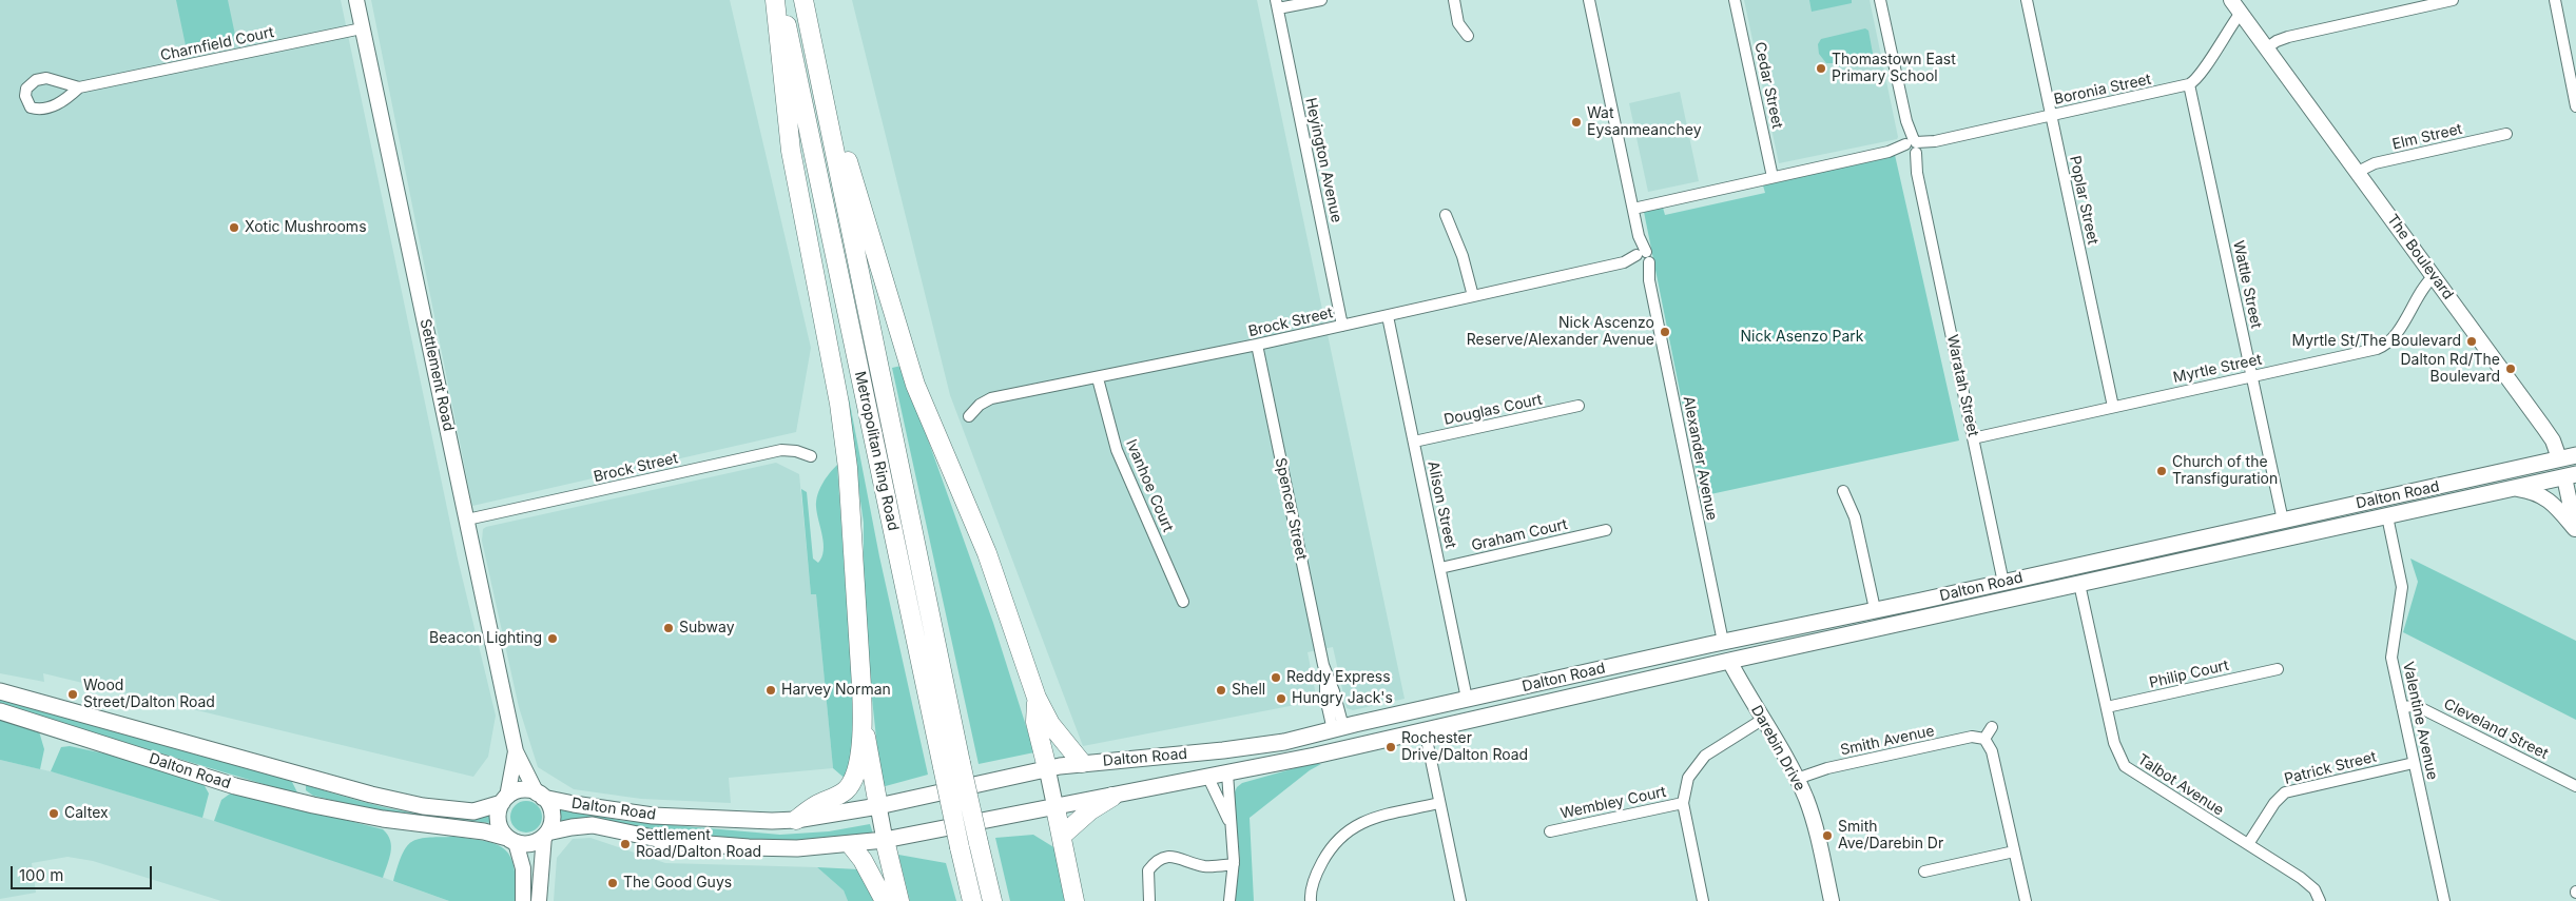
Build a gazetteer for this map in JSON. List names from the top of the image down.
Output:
{
  "streets": {
    "highway": ["Metropolitan Ring Road"],
    "main road": [
      "The Boulevard",
      "Settlement Road",
      "Waratah Street",
      "Dalton Road",
      "Spencer Street",
      "Darebin Drive"
    ],
    "street": [
      "Charnfield Court",
      "Cedar Street",
      "Boronia Street",
      "Elm Street",
      "Heyington Avenue",
      "Poplar Street",
      "Wattle Street",
      "Brock Street",
      "Myrtle Street",
      "Douglas Court",
      "Alexander Avenue",
      "Ivanhoe Court",
      "Alison Street",
      "Graham Court",
      "Philip Court",
      "Valentine Avenue",
      "Cleveland Street",
      "Smith Avenue",
      "Patrick Street",
      "Talbot Avenue",
      "Wembley Court"
    ]
  },
  "crossings": [
    ["Charnfield Court", "Settlement Road"],
    ["Cedar Street", "Boronia Street"],
    ["Boronia Street", "Poplar Street"],
    ["Boronia Street", "Wattle Street"],
    ["Boronia Street", "Waratah Street"],
    ["Boronia Street", "Alexander Avenue"],
    ["Elm Street", "The Boulevard"],
    ["Heyington Avenue", "Brock Street"],
    ["Poplar Street", "Myrtle Street"],
    ["The Boulevard", "Myrtle Street"],
    ["The Boulevard", "Dalton Road"],
    ["Wattle Street", "Myrtle Street"],
    ["Wattle Street", "Dalton Road"],
    ["Brock Street", "Settlement Road"],
    ["Brock Street", "Alexander Avenue"],
    ["Brock Street", "Ivanhoe Court"],
    ["Brock Street", "Alison Street"],
    ["Brock Street", "Spencer Street"],
    ["Myrtle Street", "Waratah Street"],
    ["Settlement Road", "Dalton Road"],
    ["Waratah Street", "Dalton Road"],
    ["Douglas Court", "Alison Street"],
    ["Alexander Avenue", "Dalton Road"],
    ["Dalton Road", "Alison Street"],
    ["Dalton Road", "Spencer Street"],
    ["Dalton Road", "Valentine Avenue"],
    ["Dalton Road", "Darebin Drive"],
    ["Dalton Road", "Talbot Avenue"],
    ["Alison Street", "Graham Court"],
    ["Philip Court", "Talbot Avenue"],
    ["Valentine Avenue", "Cleveland Street"],
    ["Valentine Avenue", "Patrick Street"],
    ["Smith Avenue", "Darebin Drive"],
    ["Patrick Street", "Talbot Avenue"]
  ],
  "parks": ["Nick Asenzo Park"],
  "places": [
    "Thomastown East Primary School",
    "Wat Eysanmeanchey",
    "Xotic Mushrooms",
    "Nick Ascenzo Reserve/Alexander Avenue",
    "Myrtle St/The Boulevard",
    "Dalton Rd/The Boulevard",
    "Church of the Transfiguration",
    "Subway",
    "Beacon Lighting",
    "Reddy Express",
    "Harvey Norman",
    "Shell",
    "Wood Street/Dalton Road",
    "Hungry Jack's",
    "Rochester Drive/Dalton Road",
    "Caltex",
    "Smith Ave/Darebin Dr",
    "Settlement Road/Dalton Road",
    "The Good Guys"
  ],
  "scale_bar": "100 m"
}
